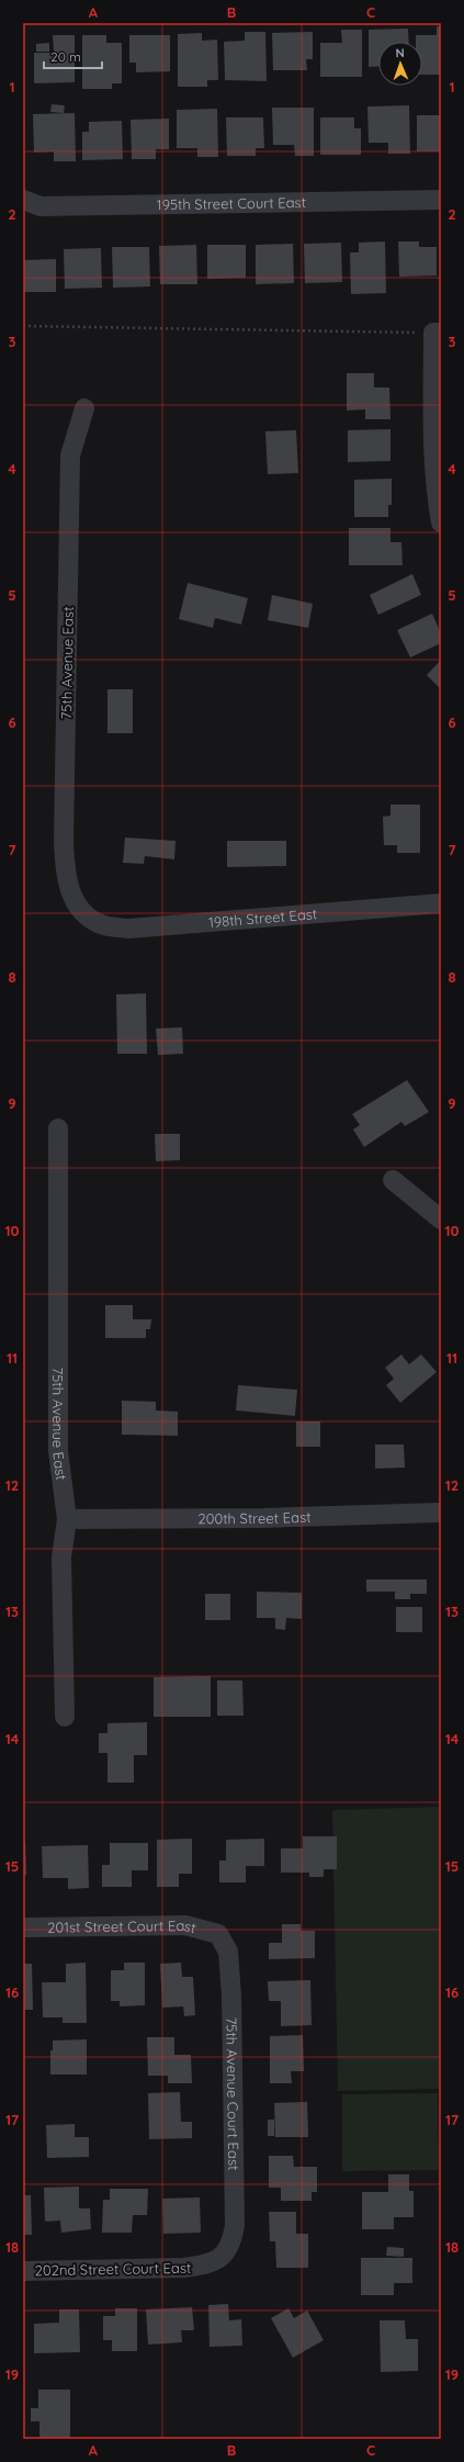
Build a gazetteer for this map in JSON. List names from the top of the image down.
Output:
{
  "streets": {
    "street": [
      "195th Street Court East",
      "75th Avenue East",
      "198th Street East",
      "200th Street East",
      "201st Street Court East",
      "75th Avenue Court East",
      "202nd Street Court East"
    ]
  },
  "crossings": [
    ["75th Avenue East", "198th Street East"],
    ["75th Avenue East", "200th Street East"],
    ["201st Street Court East", "75th Avenue Court East"],
    ["75th Avenue Court East", "202nd Street Court East"]
  ],
  "scale_bar": "20 m",
  "north": "top",
  "grid": {
    "columns": ["A", "B", "C"],
    "rows": [
      "1",
      "2",
      "3",
      "4",
      "5",
      "6",
      "7",
      "8",
      "9",
      "10",
      "11",
      "12",
      "13",
      "14",
      "15",
      "16",
      "17",
      "18",
      "19"
    ]
  }
}
